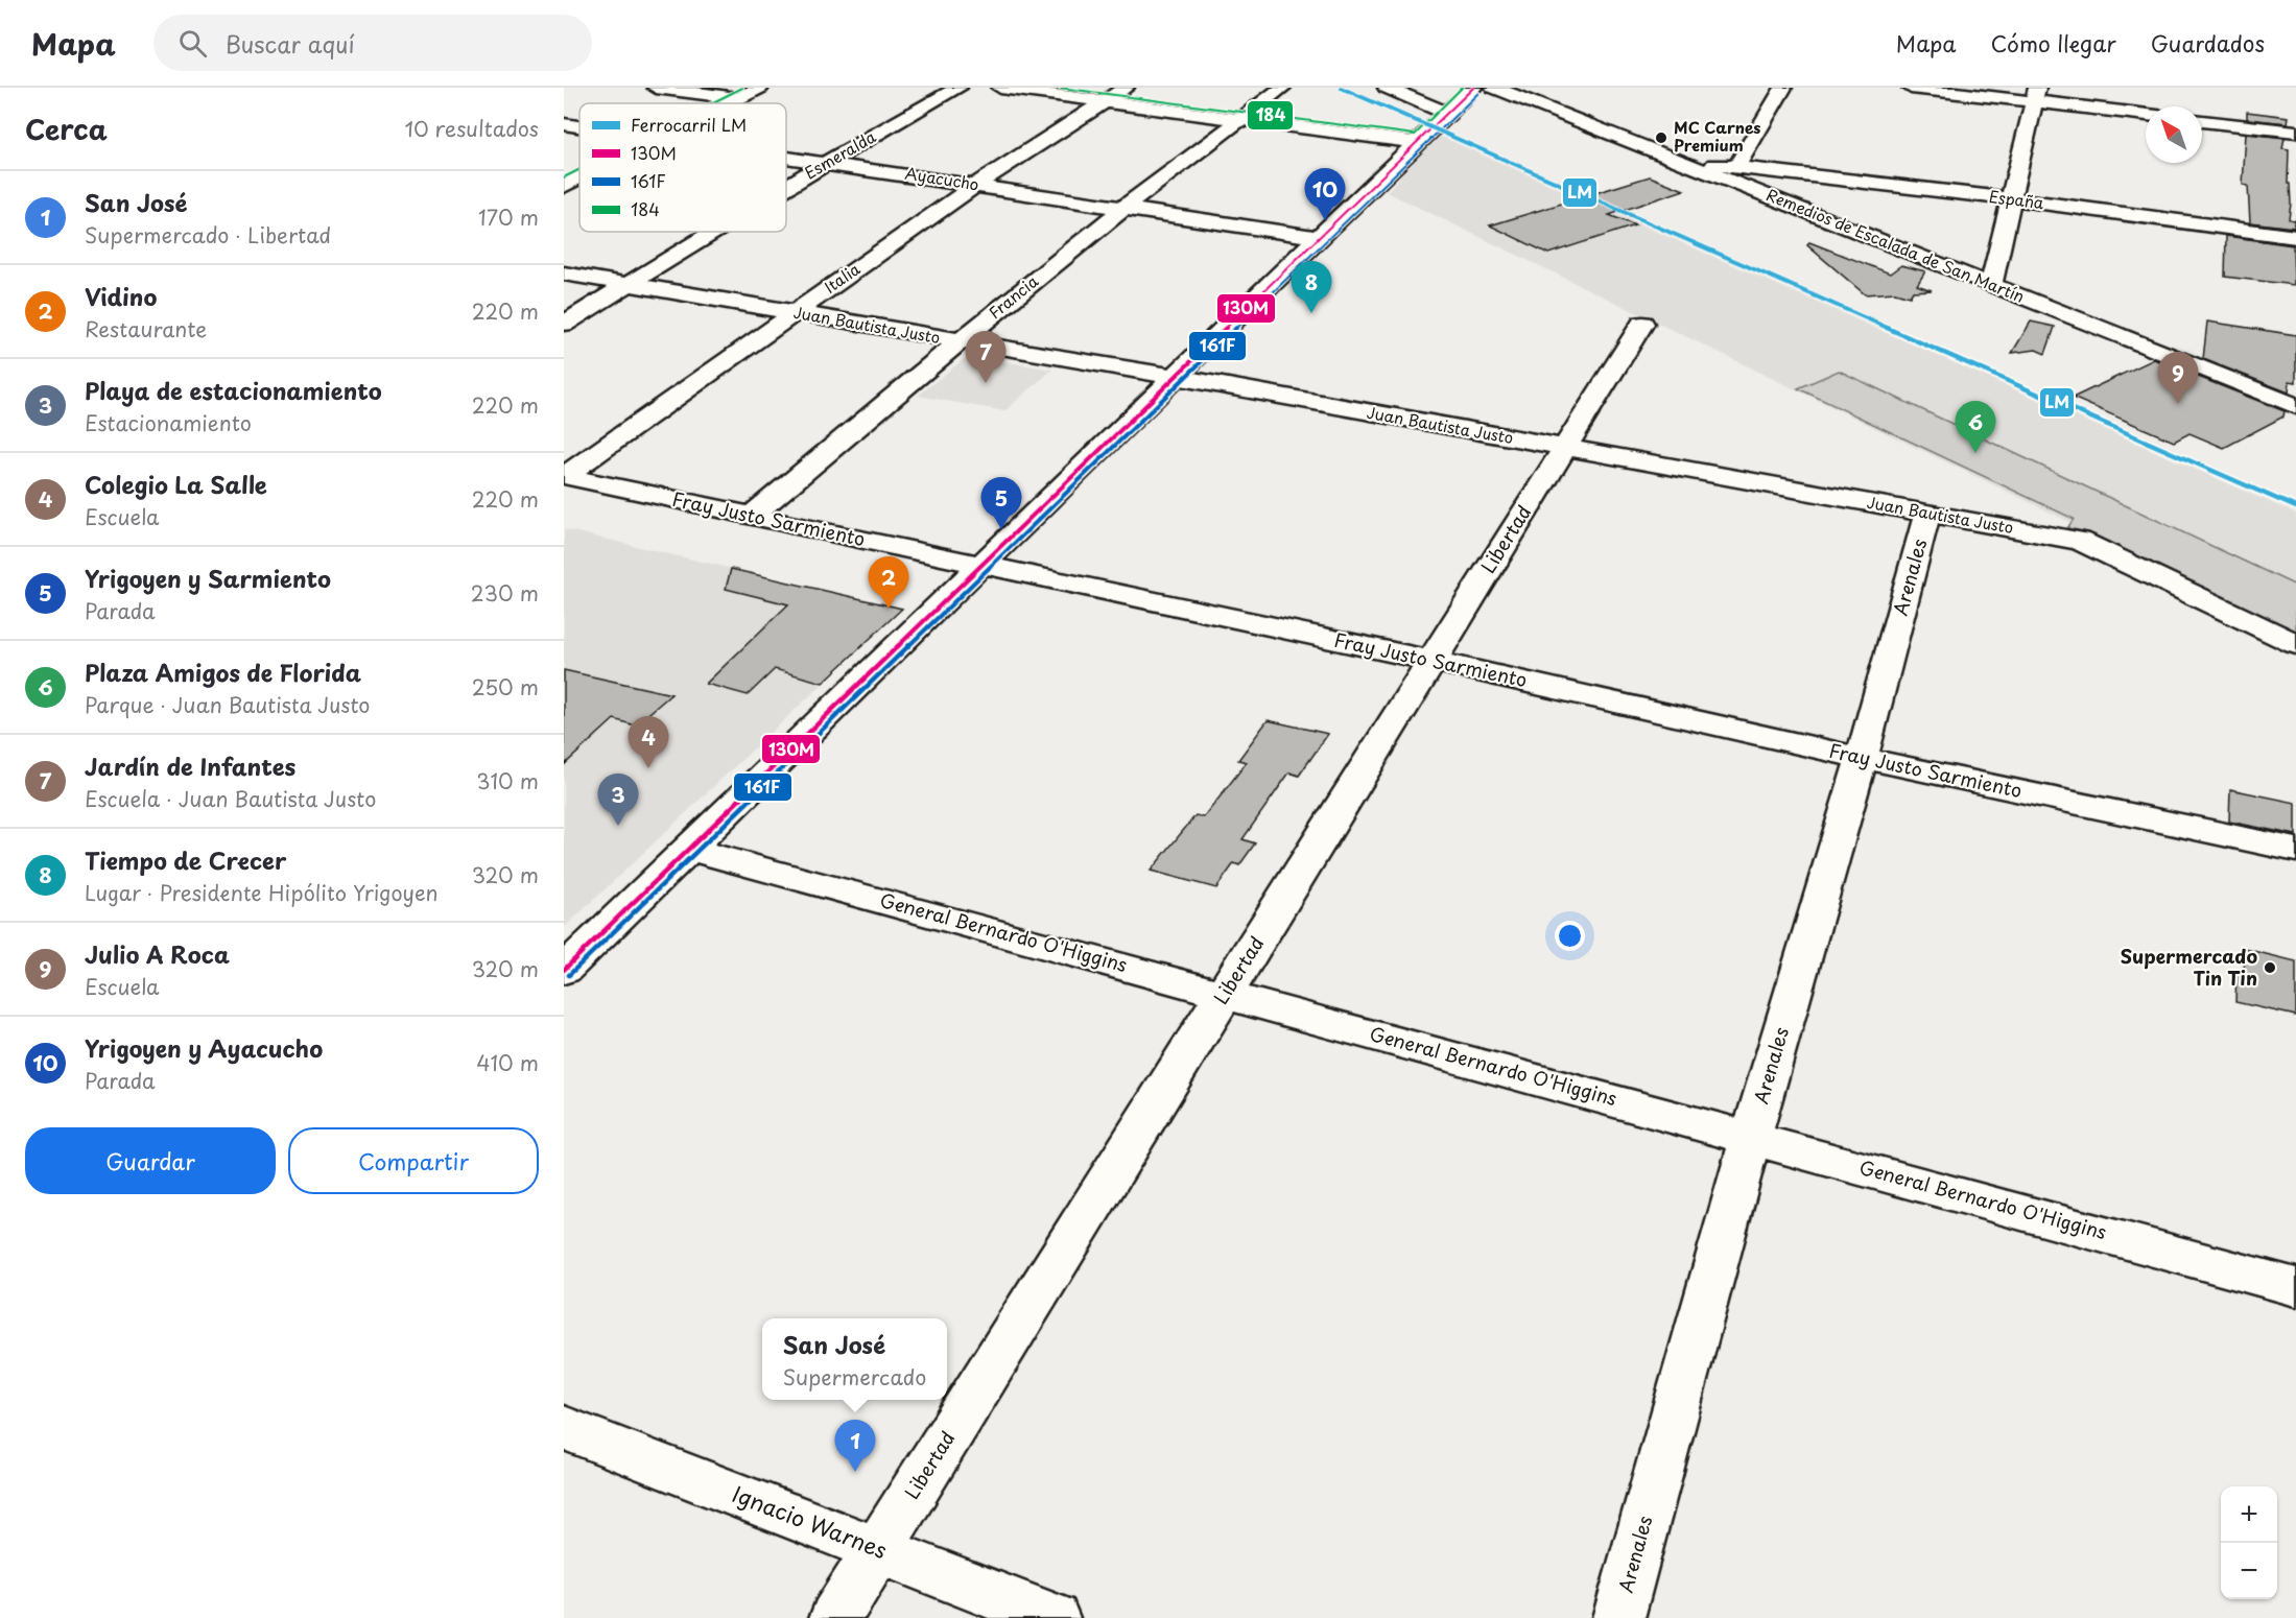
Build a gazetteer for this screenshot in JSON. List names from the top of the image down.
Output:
{
  "streets": {
    "street": [
      "Esmeralda",
      "Ayacucho",
      "España",
      "Remedios de Escalada de San Martín",
      "Italia",
      "Francia",
      "Juan Bautista Justo",
      "Fray Justo Sarmiento",
      "Libertad",
      "Arenales",
      "General Bernardo O'Higgins",
      "Ignacio Warnes"
    ]
  },
  "crossings": [
    ["Esmeralda", "Ayacucho"],
    ["Esmeralda", "Juan Bautista Justo"],
    ["Ayacucho", "Italia"],
    ["Ayacucho", "Francia"],
    ["Italia", "Juan Bautista Justo"],
    ["Italia", "Fray Justo Sarmiento"],
    ["Francia", "Juan Bautista Justo"],
    ["Francia", "Fray Justo Sarmiento"],
    ["Juan Bautista Justo", "Libertad"],
    ["Juan Bautista Justo", "Arenales"],
    ["Fray Justo Sarmiento", "Libertad"],
    ["Fray Justo Sarmiento", "Arenales"],
    ["Libertad", "General Bernardo O'Higgins"],
    ["Libertad", "Ignacio Warnes"],
    ["Arenales", "General Bernardo O'Higgins"]
  ],
  "places": ["MC Carnes Premium", "Supermercado Tin Tin"],
  "lines": [
    "rail line LM",
    "transit line 130M",
    "transit line 184",
    "transit line 161F"
  ],
  "legend": [
    "Ferrocarril LM",
    "130M",
    "161F",
    "184"
  ],
  "north": "top left",
  "page": {
    "header": "Mapa",
    "search": "Buscar aquí",
    "nav": ["Mapa", "Cómo llegar", "Guardados"],
    "heading": ["Cerca", "10 resultados"],
    "pins": [
      "10",
      "8",
      "7",
      "9",
      "6",
      "5",
      "2",
      "4",
      "3",
      "1"
    ],
    "list": [
      {
        "mark": "1",
        "name": "San José",
        "note": "Supermercado · Libertad",
        "value": "170 m"
      },
      {
        "mark": "2",
        "name": "Vidino",
        "note": "Restaurante",
        "value": "220 m"
      },
      {
        "mark": "3",
        "name": "Playa de estacionamiento",
        "note": "Estacionamiento",
        "value": "220 m"
      },
      {
        "mark": "4",
        "name": "Colegio La Salle",
        "note": "Escuela",
        "value": "220 m"
      },
      {
        "mark": "5",
        "name": "Yrigoyen y Sarmiento",
        "note": "Parada",
        "value": "230 m"
      },
      {
        "mark": "6",
        "name": "Plaza Amigos de Florida",
        "note": "Parque · Juan Bautista Justo",
        "value": "250 m"
      },
      {
        "mark": "7",
        "name": "Jardín de Infantes",
        "note": "Escuela · Juan Bautista Justo",
        "value": "310 m"
      },
      {
        "mark": "8",
        "name": "Tiempo de Crecer",
        "note": "Lugar · Presidente Hipólito Yrigoyen",
        "value": "320 m"
      },
      {
        "mark": "9",
        "name": "Julio A Roca",
        "note": "Escuela",
        "value": "320 m"
      },
      {
        "mark": "10",
        "name": "Yrigoyen y Ayacucho",
        "note": "Parada",
        "value": "410 m"
      }
    ],
    "buttons": ["Guardar", "Compartir"],
    "popup": ["San José", "Supermercado"],
    "map_buttons": ["+", "−"]
  }
}
